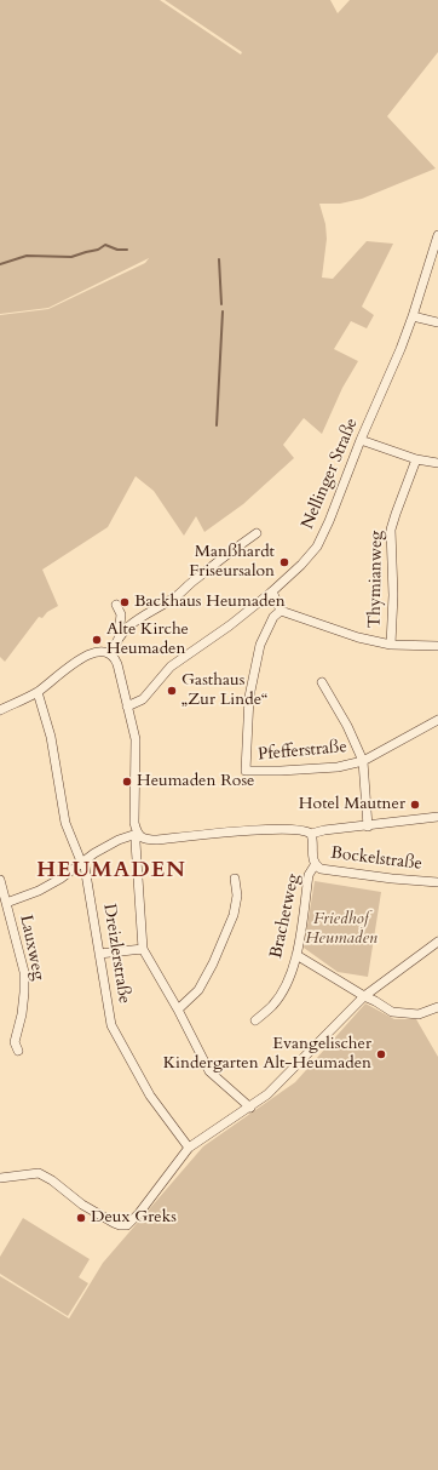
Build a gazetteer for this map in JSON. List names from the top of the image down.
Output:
{
  "streets": {
    "street": [
      "Nellinger Straße",
      "Thymianweg",
      "Pfefferstraße",
      "Bockelstraße",
      "Brachetweg",
      "Lauxweg",
      "Dreizlerstraße"
    ]
  },
  "crossings": [
    ["Bockelstraße", "Brachetweg"]
  ],
  "districts": ["HEUMADEN"],
  "parks": ["Friedhof Heumaden"],
  "places": [
    "Manßhardt Friseursalon",
    "Backhaus Heumaden",
    "Alte Kirche Heumaden",
    "Gasthaus „Zur Linde“",
    "Heumaden Rose",
    "Hotel Mautner",
    "Evangelischer Kindergarten Alt-Heumaden",
    "Deux Greks"
  ]
}
